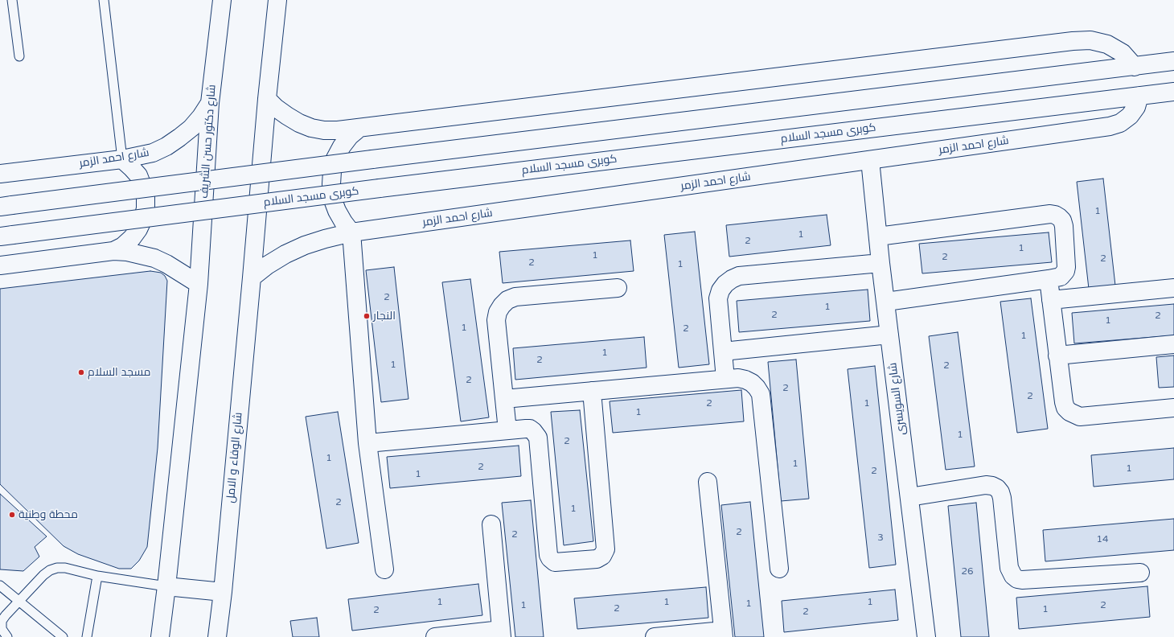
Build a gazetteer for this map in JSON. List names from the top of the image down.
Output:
{
  "streets": {
    "main road": [
      "كوبرى مسجد السلام",
      "شارع دكتور حسن الشريف",
      "شارع احمد الزمر",
      "شارع السويسرى",
      "شارع الوفاء و الامل"
    ]
  },
  "crossings": [
    ["كوبرى مسجد السلام", "شارع احمد الزمر"],
    ["شارع دكتور حسن الشريف", "شارع احمد الزمر"],
    ["شارع احمد الزمر", "شارع السويسرى"],
    ["شارع احمد الزمر", "شارع الوفاء و الامل"]
  ],
  "places": ["النجار", "مسجد السلام", "محطة وطنية"],
  "house_numbers": [
    "1",
    "1",
    "2",
    "1",
    "1",
    "2",
    "2",
    "2",
    "1",
    "2",
    "1",
    "2",
    "2",
    "1",
    "1",
    "2",
    "1",
    "1",
    "2",
    "1",
    "2",
    "2",
    "2",
    "2",
    "2",
    "1",
    "1",
    "1",
    "2",
    "1",
    "1",
    "2",
    "1",
    "2",
    "1",
    "2",
    "1",
    "2",
    "2",
    "3",
    "14",
    "26",
    "1",
    "1",
    "1",
    "1",
    "1",
    "2",
    "2",
    "1",
    "2",
    "2"
  ]
}
